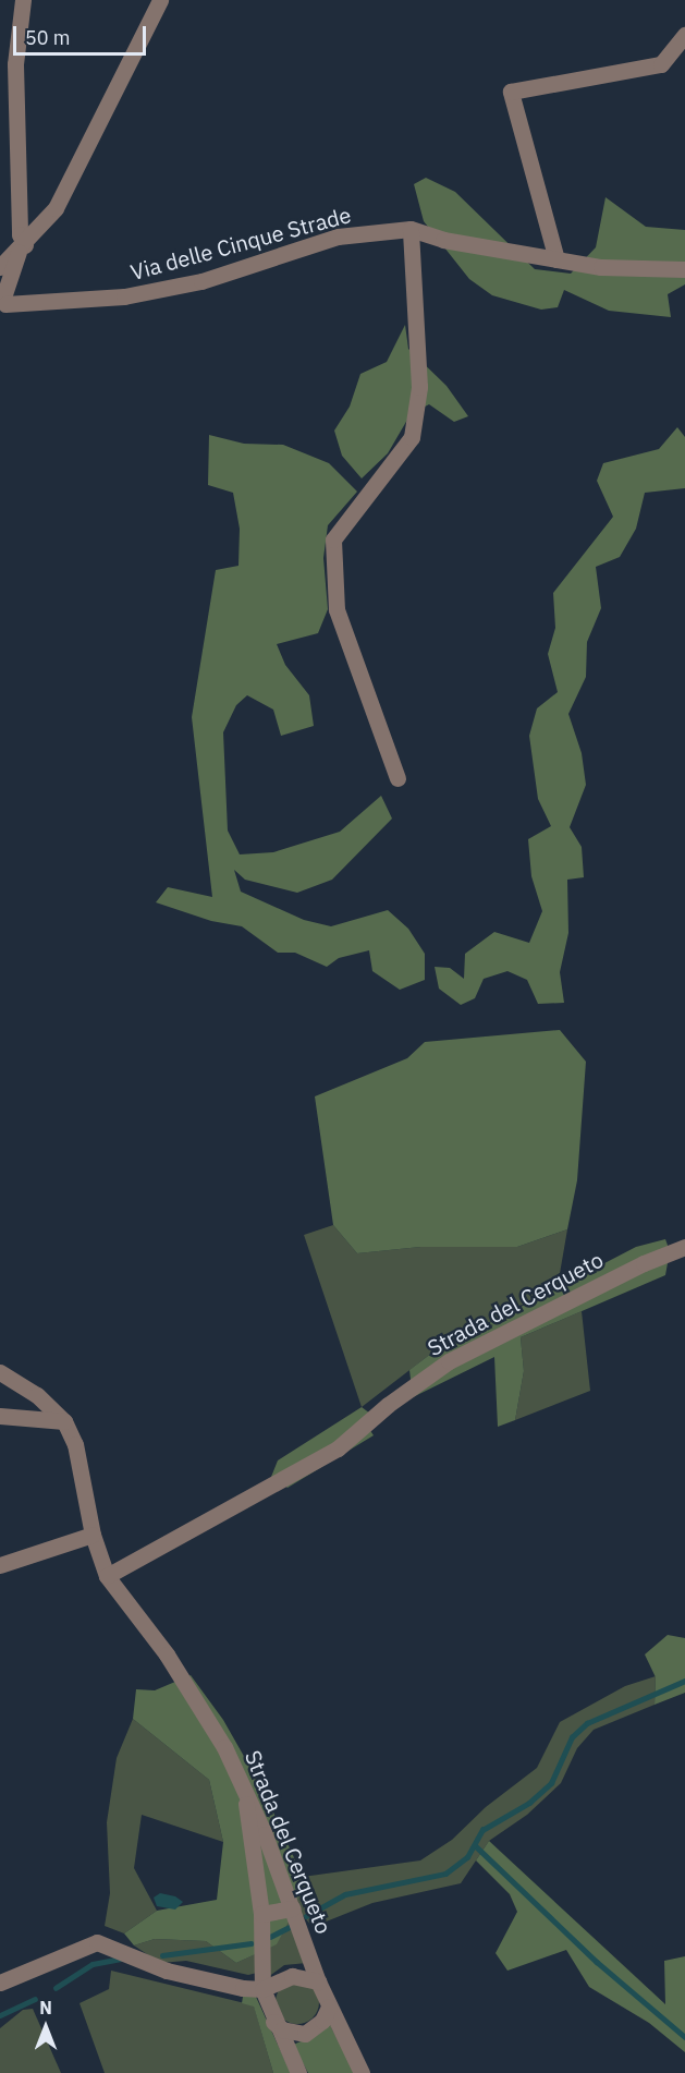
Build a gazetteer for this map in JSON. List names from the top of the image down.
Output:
{
  "streets": {
    "street": ["Via delle Cinque Strade", "Strada del Cerqueto"]
  },
  "scale_bar": "50 m",
  "north": "top"
}
